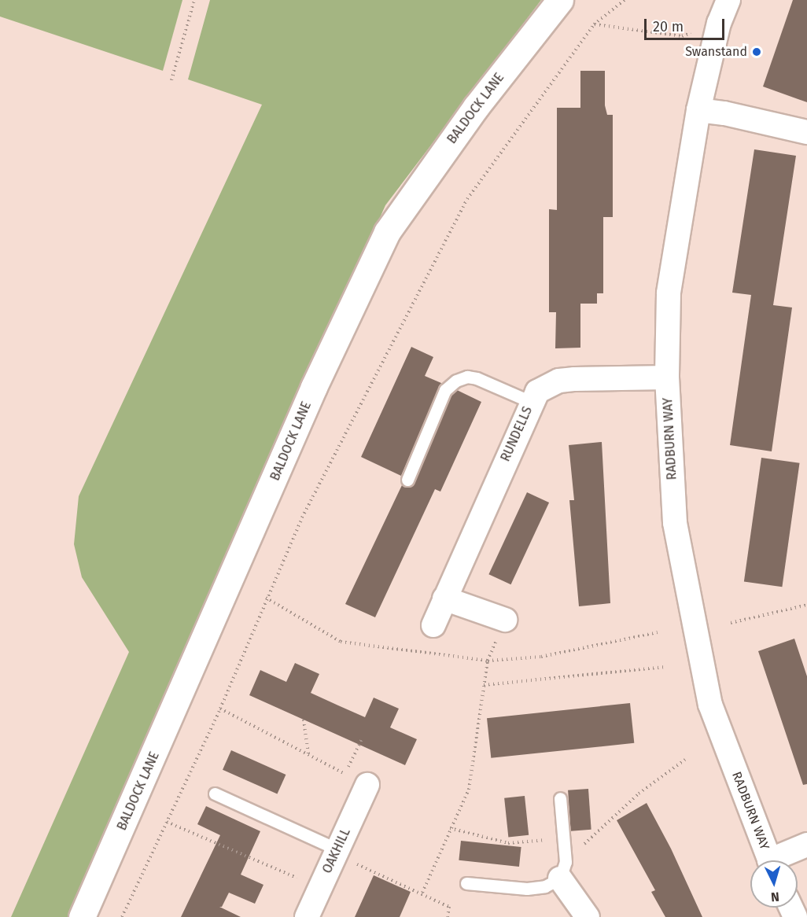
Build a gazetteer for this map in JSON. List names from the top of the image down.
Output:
{
  "streets": {
    "street": [
      "BALDOCK LANE",
      "RUNDELLS",
      "RADBURN WAY",
      "OAKHILL"
    ]
  },
  "crossings": [
    ["RUNDELLS", "RADBURN WAY"]
  ],
  "places": ["Swanstand"],
  "scale_bar": "20 m",
  "north": "bottom"
}
